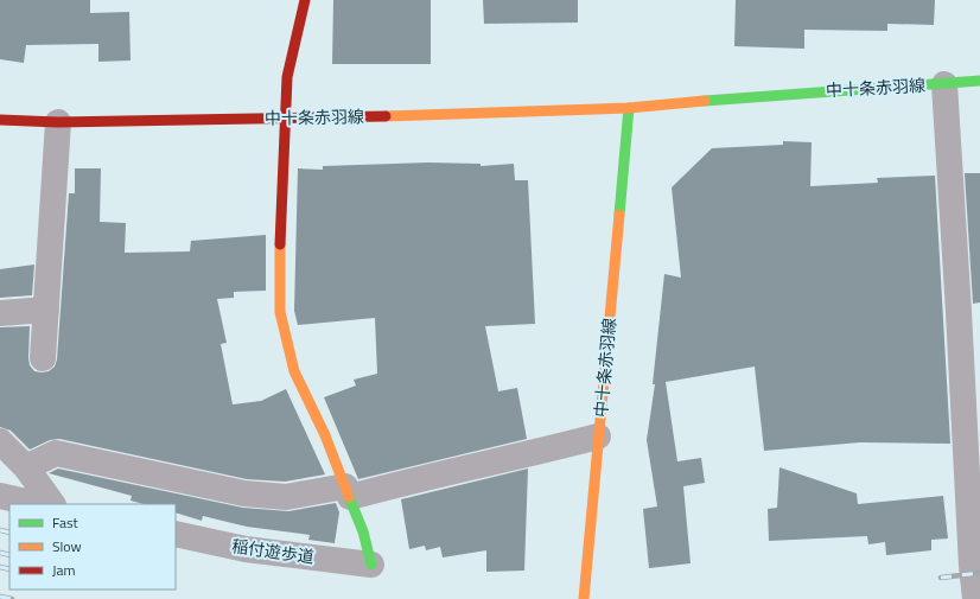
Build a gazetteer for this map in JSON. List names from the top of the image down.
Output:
{
  "streets": {
    "main road": ["中十条赤羽線"],
    "street": ["稲付遊歩道"]
  },
  "legend": ["Fast", "Slow", "Jam"]
}
